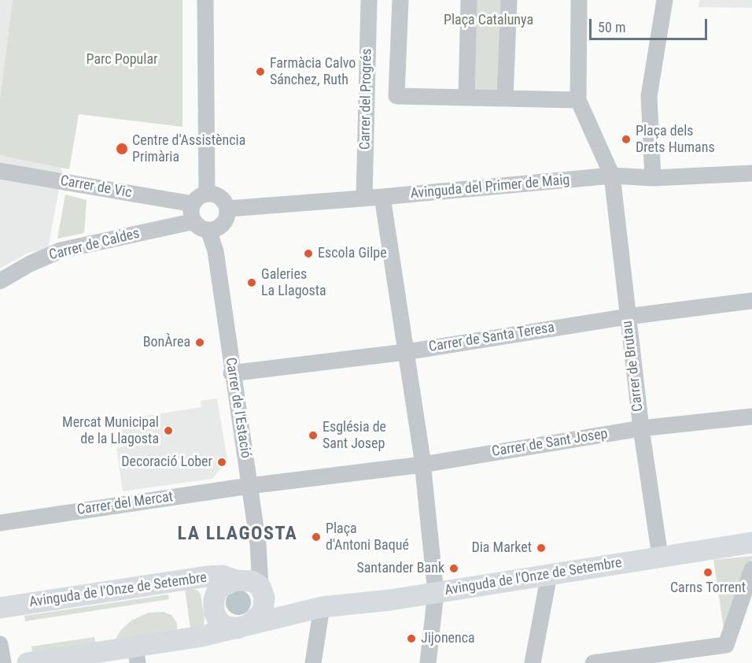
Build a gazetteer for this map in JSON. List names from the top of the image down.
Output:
{
  "streets": {
    "main road": ["Avinguda de l'Onze de Setembre"],
    "street": [
      "Carrer del Progrés",
      "Carrer de Vic",
      "Avinguda del Primer de Maig",
      "Carrer de Caldes",
      "Carrer de Santa Teresa",
      "Carrer de Brutau",
      "Carrer de l'Estació",
      "Carrer de Sant Josep",
      "Carrer del Mercat"
    ]
  },
  "crossings": [
    ["Carrer del Progrés", "Avinguda del Primer de Maig"],
    ["Carrer de Vic", "Avinguda del Primer de Maig"],
    ["Carrer de Vic", "Carrer de Caldes"],
    ["Carrer de Vic", "Carrer de l'Estació"],
    ["Avinguda del Primer de Maig", "Carrer de Caldes"],
    ["Avinguda del Primer de Maig", "Carrer de Brutau"],
    ["Avinguda del Primer de Maig", "Carrer de l'Estació"],
    ["Carrer de Caldes", "Carrer de l'Estació"],
    ["Carrer de Santa Teresa", "Carrer de Brutau"],
    ["Carrer de Santa Teresa", "Carrer de l'Estació"],
    ["Carrer de Brutau", "Carrer de Sant Josep"],
    ["Carrer de Brutau", "Avinguda de l'Onze de Setembre"],
    ["Carrer de l'Estació", "Carrer del Mercat"],
    ["Carrer de l'Estació", "Avinguda de l'Onze de Setembre"],
    ["Carrer de Sant Josep", "Carrer del Mercat"]
  ],
  "districts": ["LA LLAGOSTA"],
  "parks": ["Plaça Catalunya", "Parc Popular"],
  "places": [
    "Farmàcia Calvo Sánchez, Ruth",
    "Plaça dels Drets Humans",
    "Centre d'Assistència Primària",
    "Escola Gilpe",
    "Galeries La Llagosta",
    "BonÀrea",
    "Mercat Municipal de la Llagosta",
    "Església de Sant Josep",
    "Decoració Lober",
    "Plaça d'Antoni Baqué",
    "Dia Market",
    "Santander Bank",
    "Carns Torrent",
    "Jijonenca"
  ],
  "scale_bar": "50 m"
}
